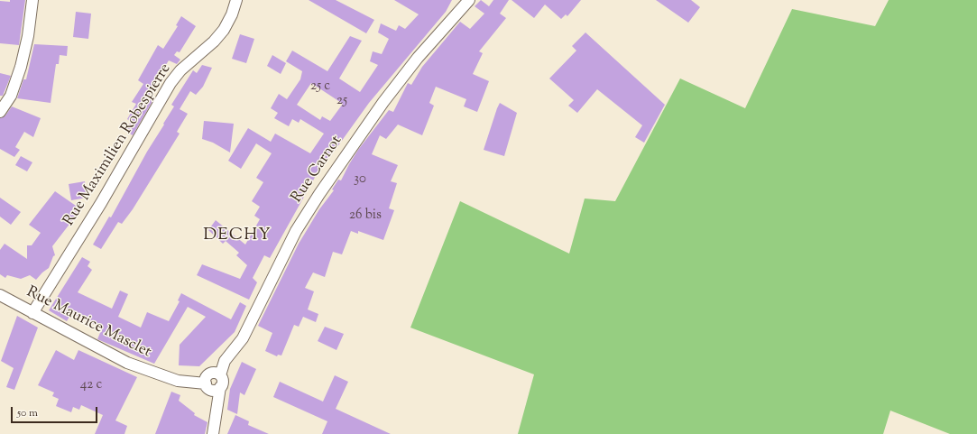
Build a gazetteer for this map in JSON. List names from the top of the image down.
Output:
{
  "streets": {
    "street": ["Rue Maximilien Robespierre", "Rue Carnot", "Rue Maurice Masclet"]
  },
  "crossings": [
    ["Rue Maximilien Robespierre", "Rue Maurice Masclet"],
    ["Rue Carnot", "Rue Maurice Masclet"]
  ],
  "districts": ["DECHY"],
  "house_numbers": [
    "25 c",
    "25",
    "30",
    "26 bis",
    "42 c"
  ],
  "scale_bar": "50 m"
}
